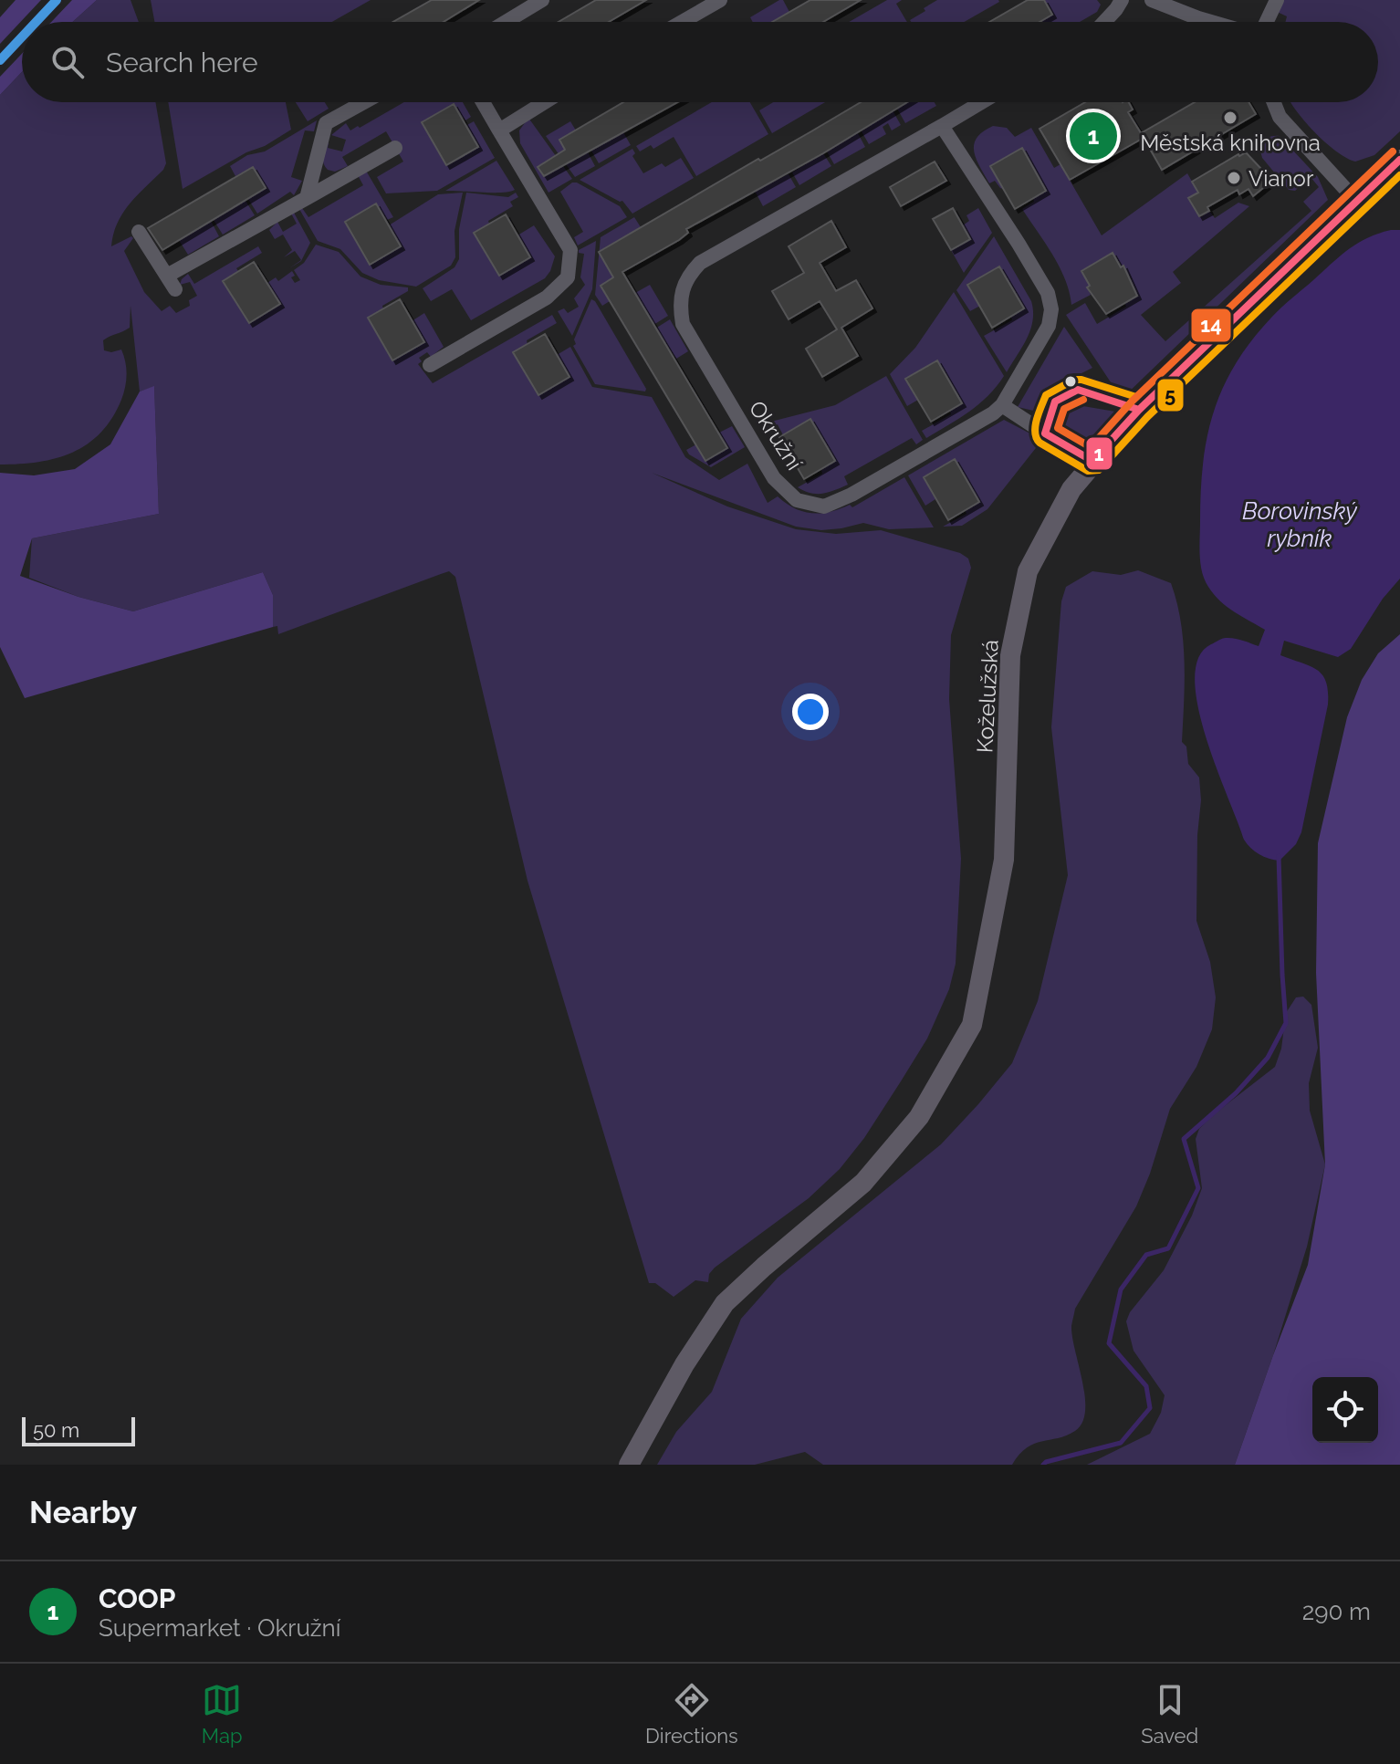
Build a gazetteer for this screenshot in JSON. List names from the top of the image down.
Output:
{
  "streets": {
    "main road": ["Koželužská"],
    "street": ["Okružní"]
  },
  "water": ["Borovinský rybník"],
  "places": ["Městská knihovna", "Vianor"],
  "lines": ["transit line 14", "transit line 1", "transit line 5"],
  "scale_bar": "50 m",
  "page": {
    "search": "Search here",
    "pins": "1",
    "scale": "50 m",
    "heading": "Nearby",
    "list": [
      {
        "mark": "1",
        "name": "COOP",
        "note": "Supermarket · Okružní",
        "value": "290 m"
      }
    ],
    "nav": ["Map", "Directions", "Saved"]
  }
}
